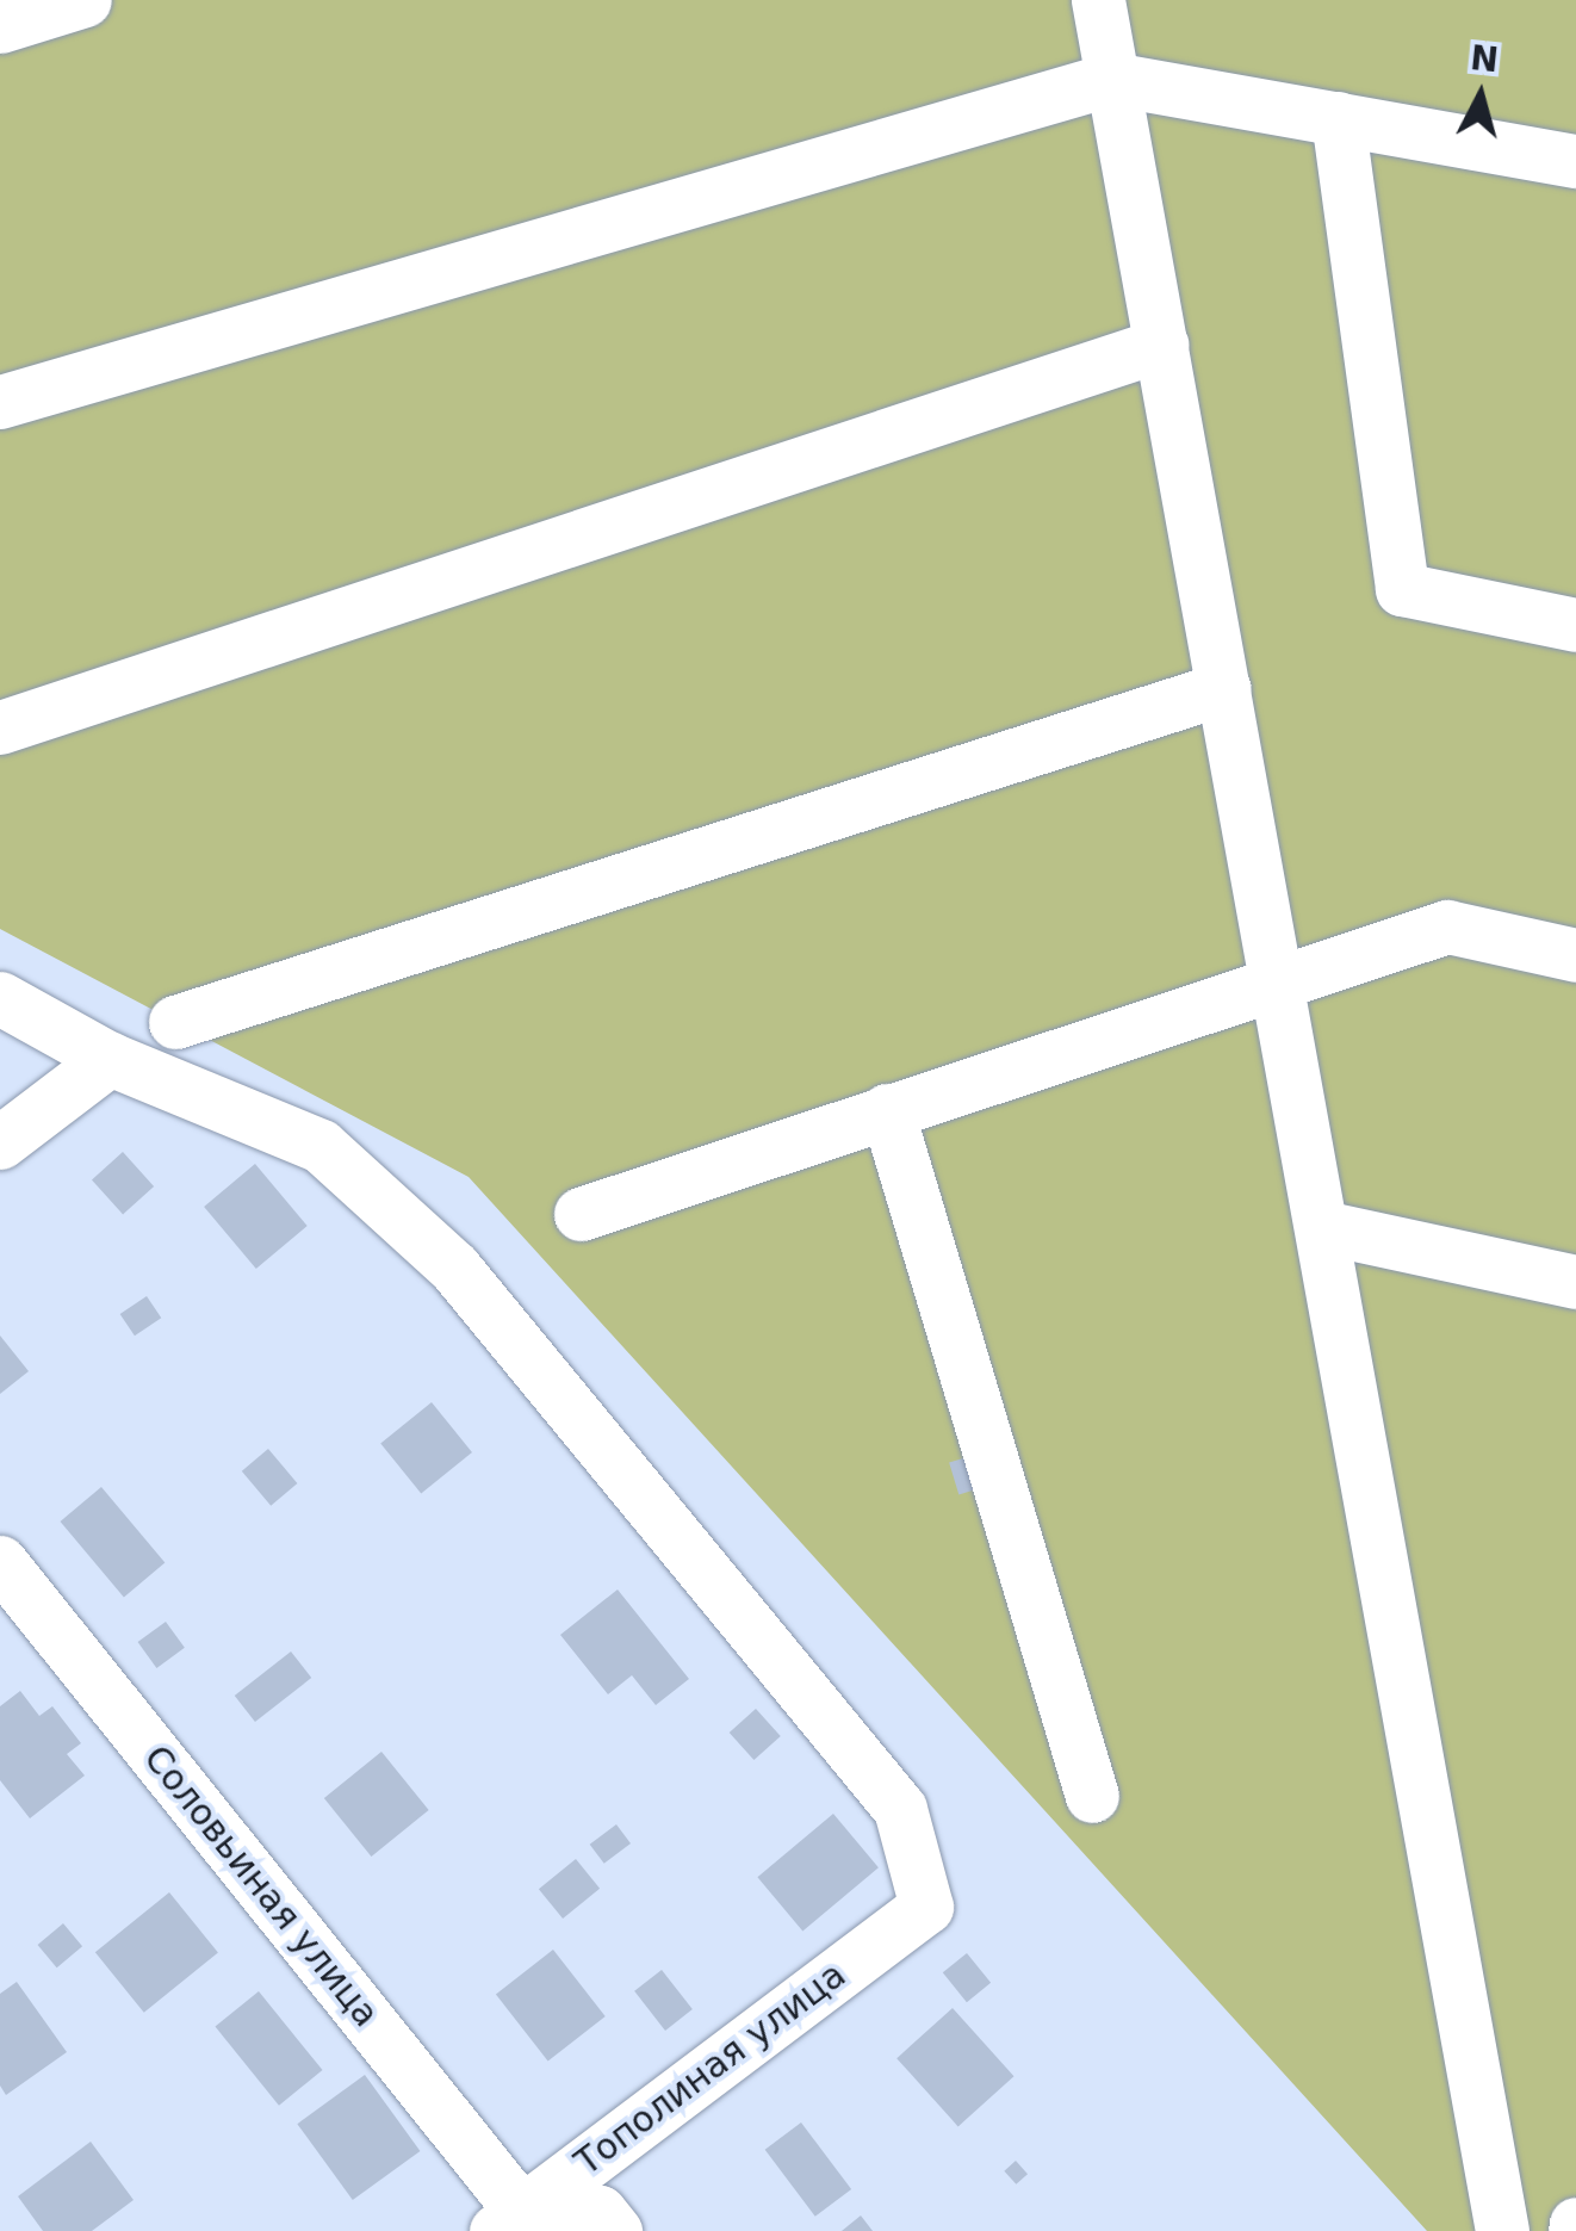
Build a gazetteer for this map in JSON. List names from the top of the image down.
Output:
{
  "streets": {
    "street": ["Соловьиная улица", "Тополиная улица"]
  },
  "crossings": [
    ["Соловьиная улица", "Тополиная улица"]
  ],
  "north": "top"
}
